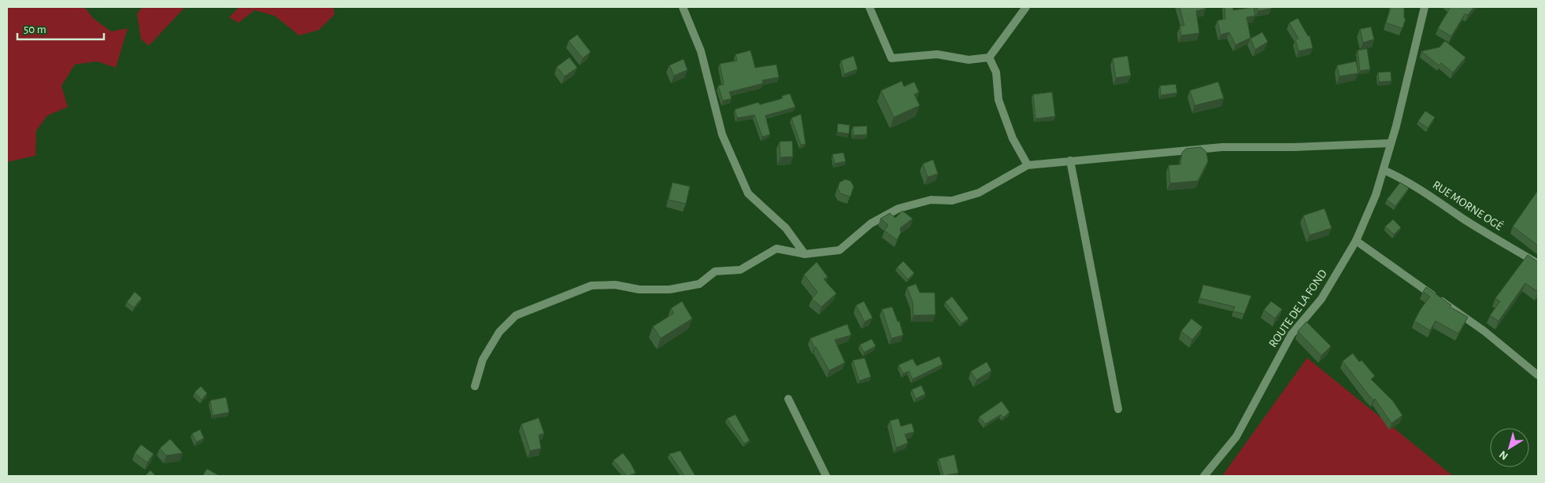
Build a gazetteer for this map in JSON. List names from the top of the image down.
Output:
{
  "streets": {
    "street": ["RUE MORNE OGÉ", "ROUTE DE LA FOND"]
  },
  "crossings": [
    ["RUE MORNE OGÉ", "ROUTE DE LA FOND"]
  ],
  "scale_bar": "50 m",
  "north": "bottom left"
}
